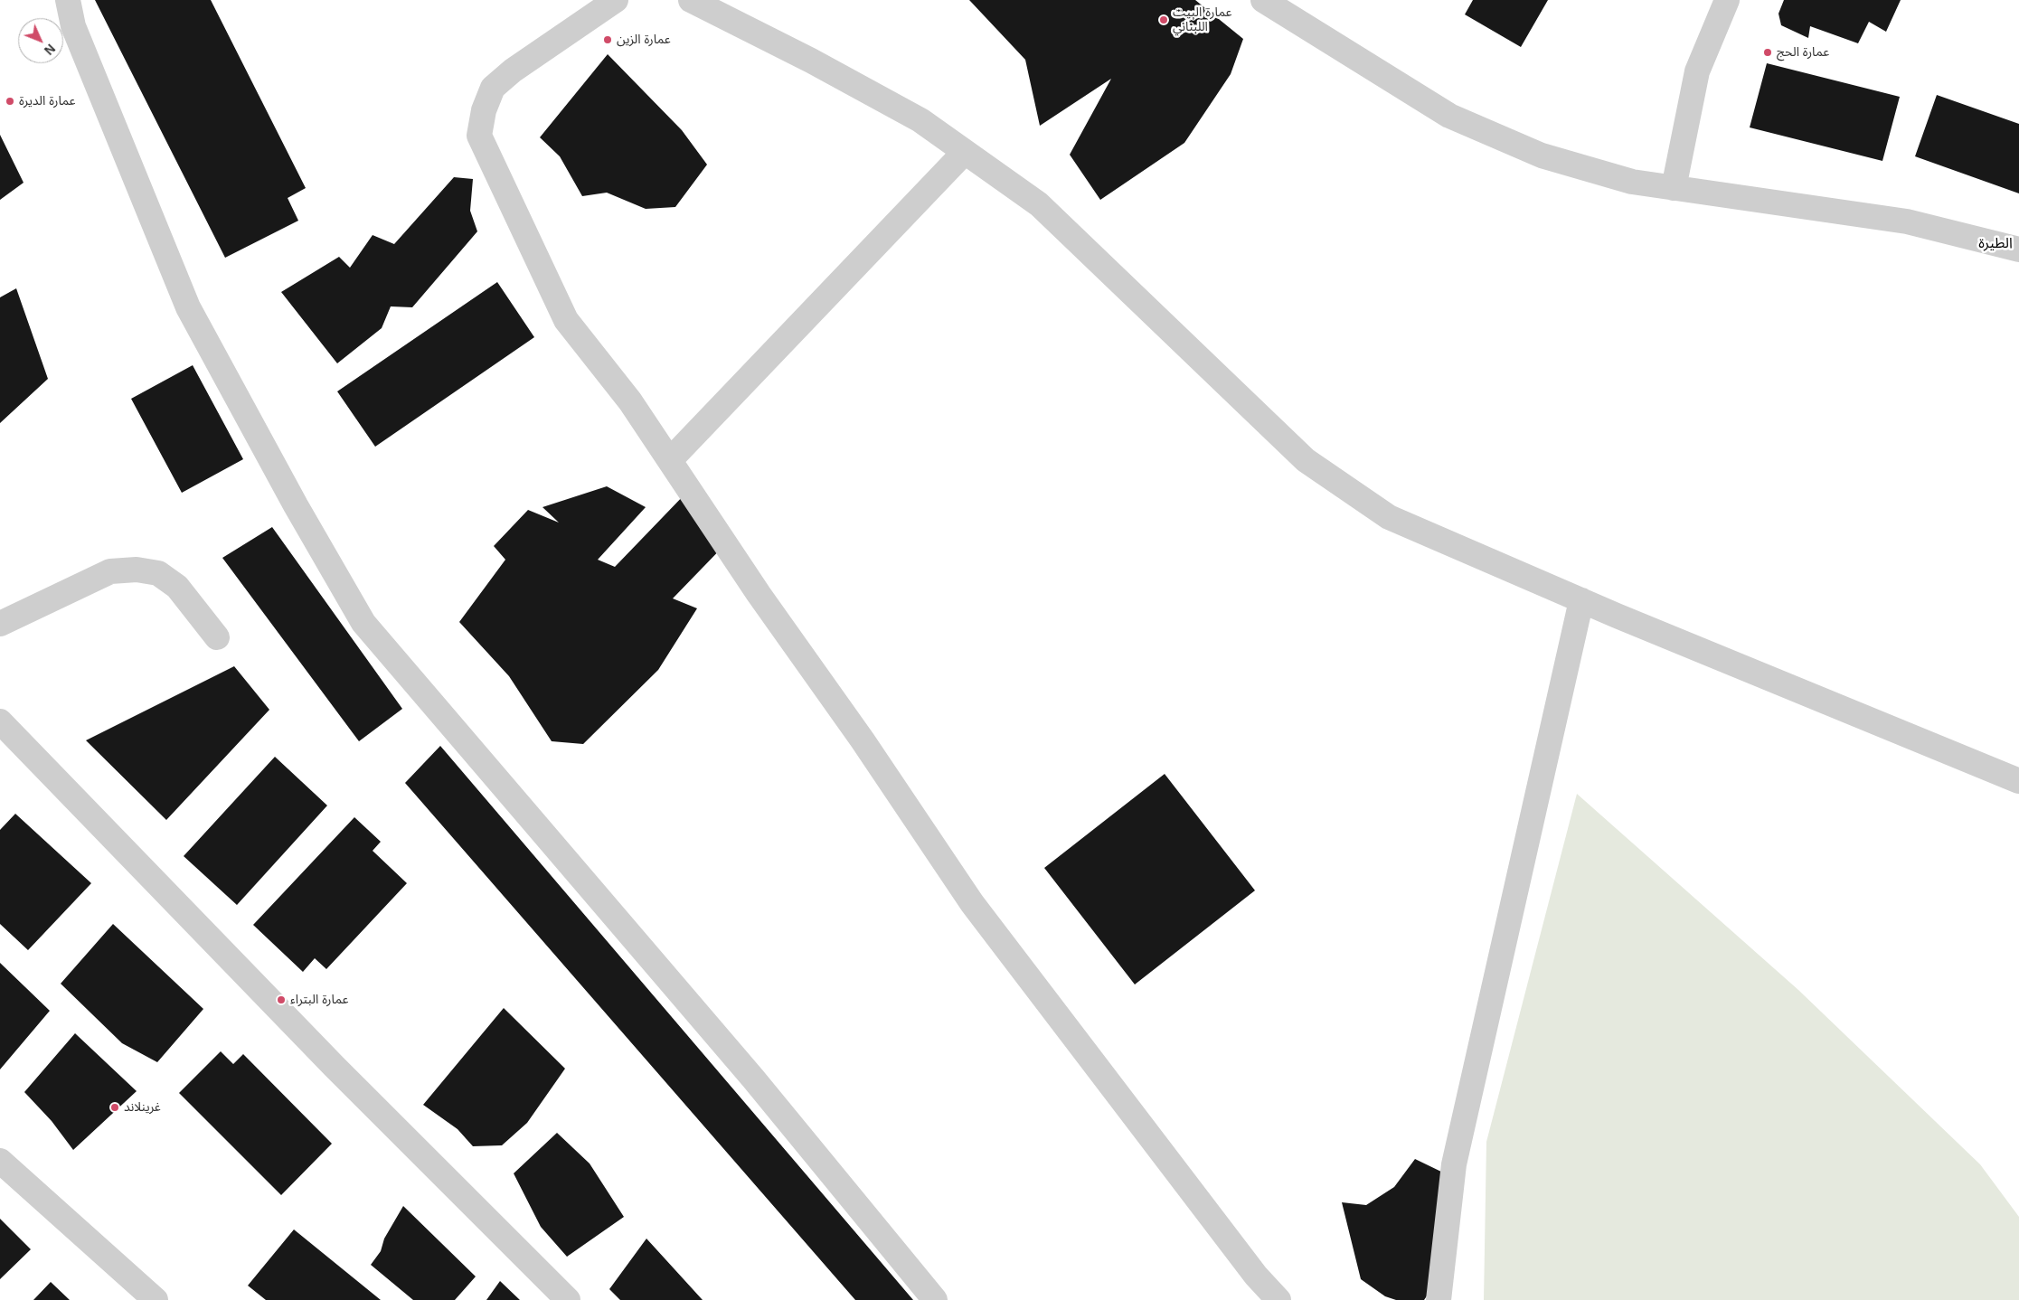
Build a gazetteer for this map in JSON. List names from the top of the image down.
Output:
{
  "districts": ["الطيرة"],
  "places": [
    "عمارة البيت اللبناني",
    "عمارة الزين",
    "عمارة الحج",
    "عمارة الديرة",
    "عمارة البتراء",
    "غرينلاند"
  ],
  "north": "bottom right"
}
